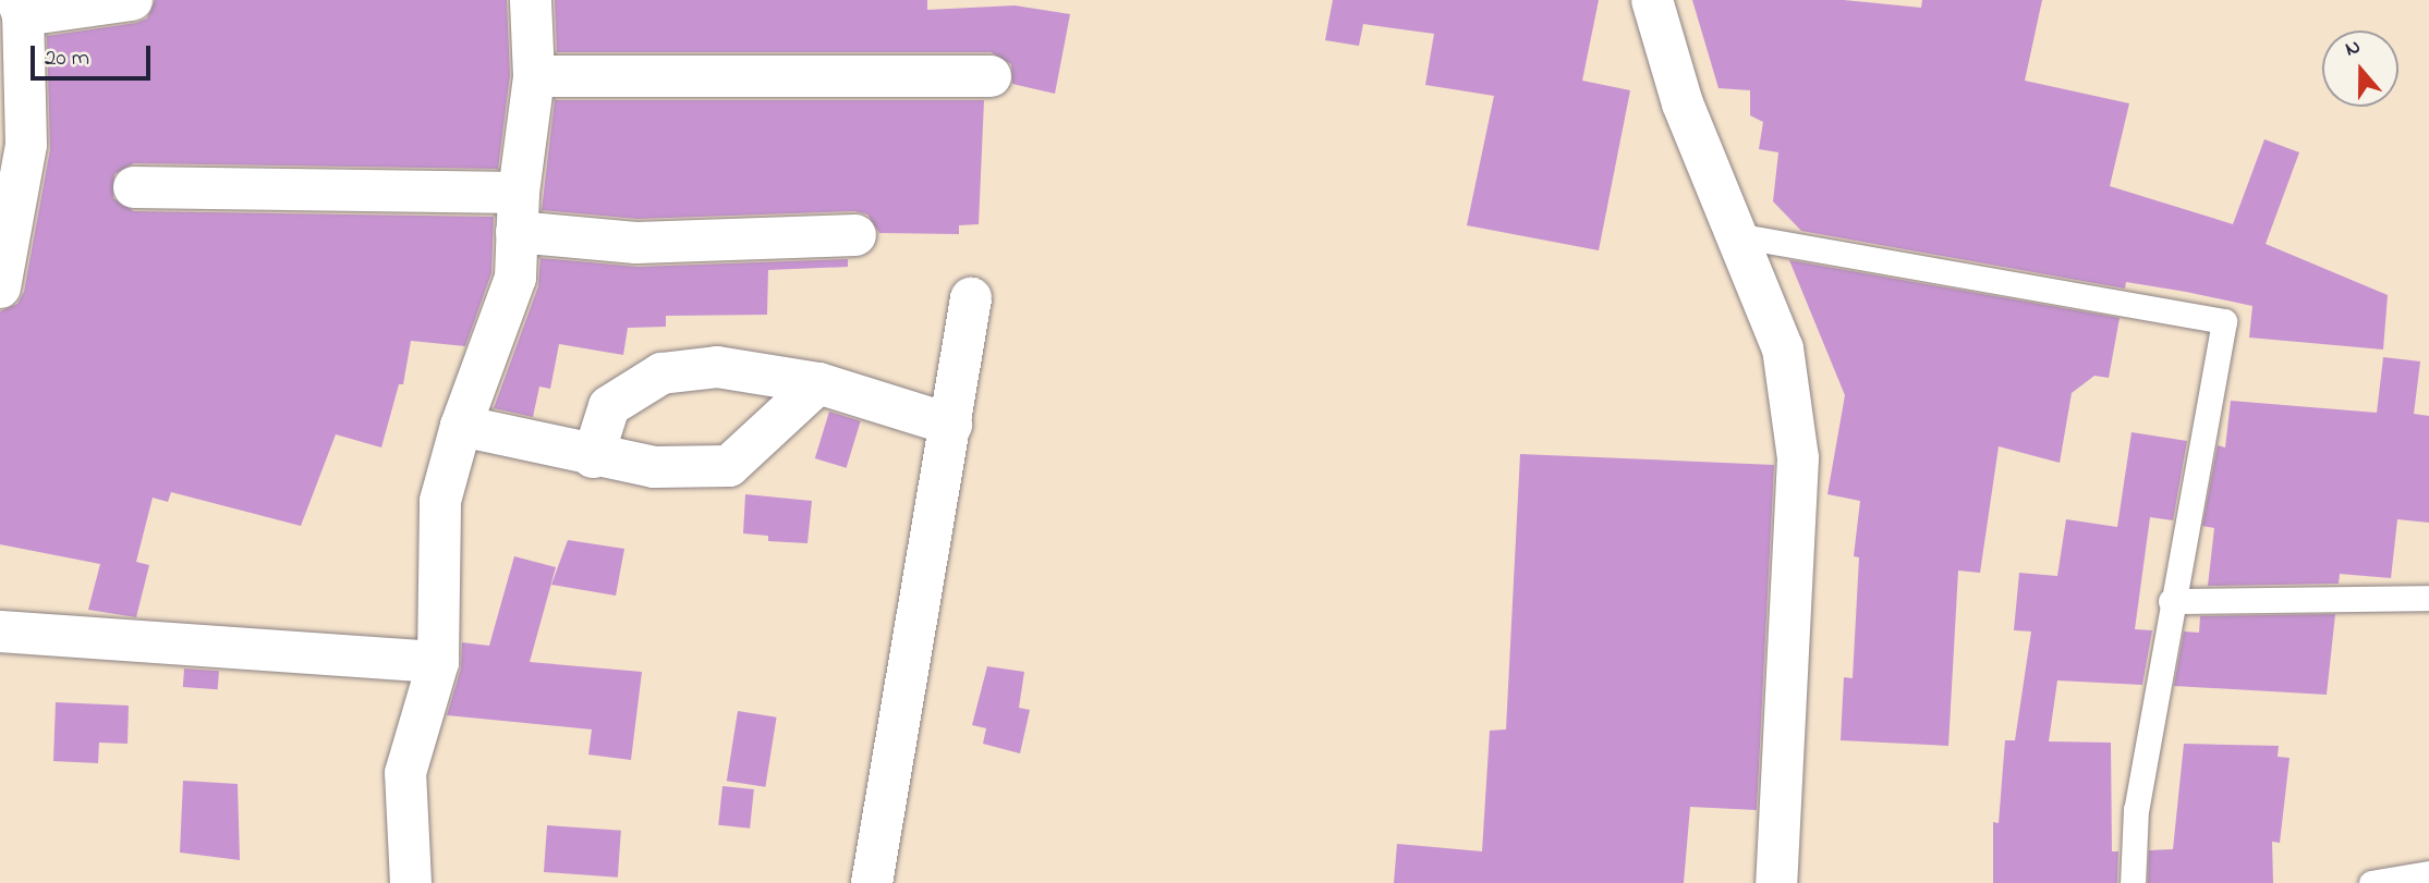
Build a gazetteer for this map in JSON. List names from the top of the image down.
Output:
{
  "scale_bar": "20 m",
  "north": "top"
}
